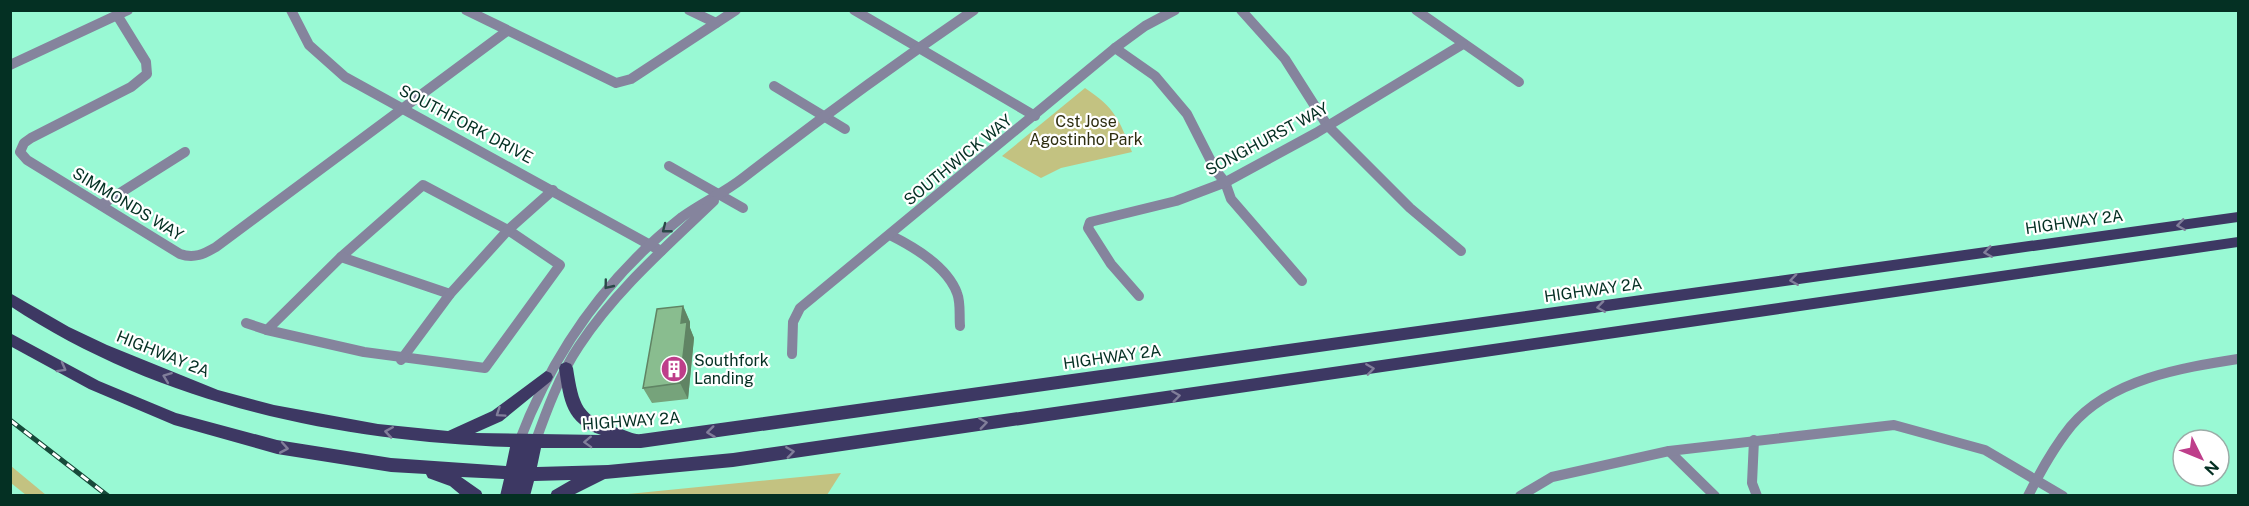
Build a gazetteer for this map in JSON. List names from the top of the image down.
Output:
{
  "streets": {
    "main road": ["HIGHWAY 2A"],
    "street": [
      "SOUTHFORK DRIVE",
      "SONGHURST WAY",
      "SOUTHWICK WAY",
      "SIMMONDS WAY"
    ]
  },
  "crossings": [
    ["SOUTHFORK DRIVE", "SIMMONDS WAY"]
  ],
  "parks": ["Cst Jose Agostinho Park"],
  "places": {
    "building": ["Southfork Landing"]
  },
  "north": "bottom right"
}
